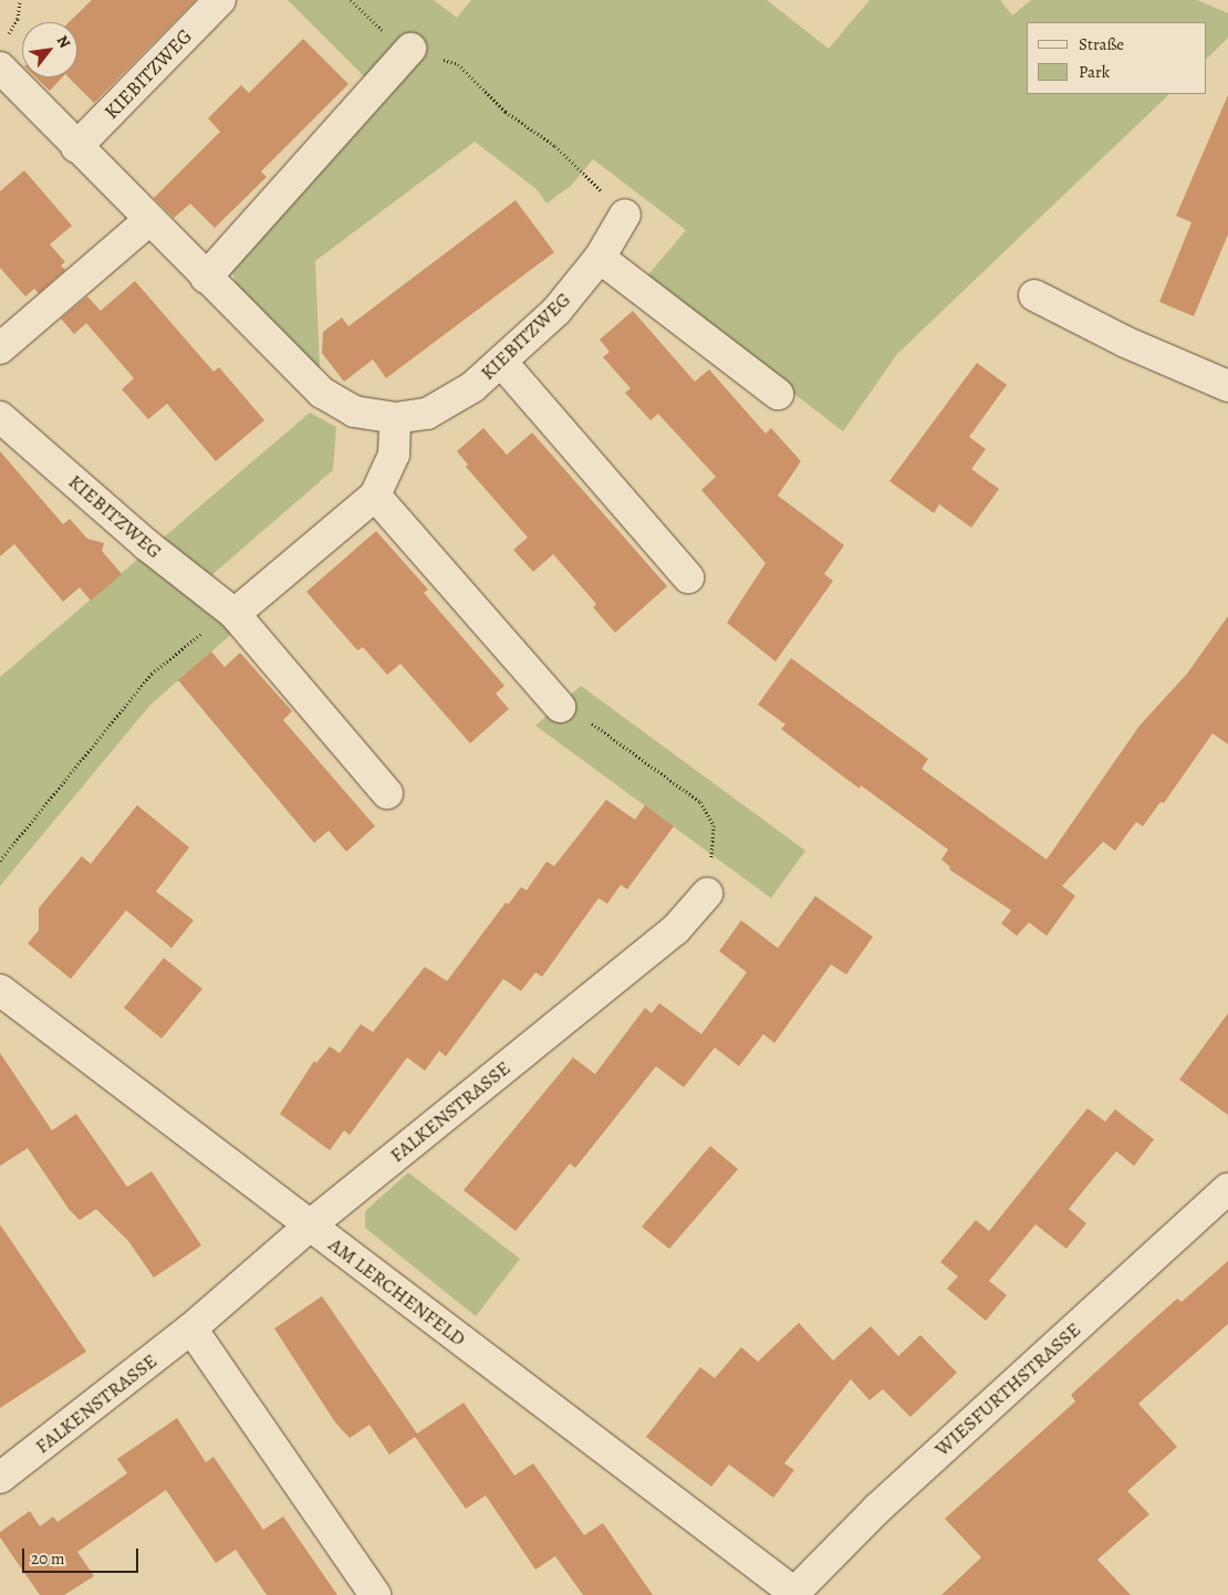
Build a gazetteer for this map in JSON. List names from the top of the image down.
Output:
{
  "streets": {
    "street": [
      "KIEBITZWEG",
      "FALKENSTRASSE",
      "AM LERCHENFELD",
      "WIESFURTHSTRASSE"
    ]
  },
  "crossings": [
    ["FALKENSTRASSE", "AM LERCHENFELD"],
    ["AM LERCHENFELD", "WIESFURTHSTRASSE"]
  ],
  "legend": ["Straße", "Park"],
  "scale_bar": "20 m",
  "north": "top right"
}
